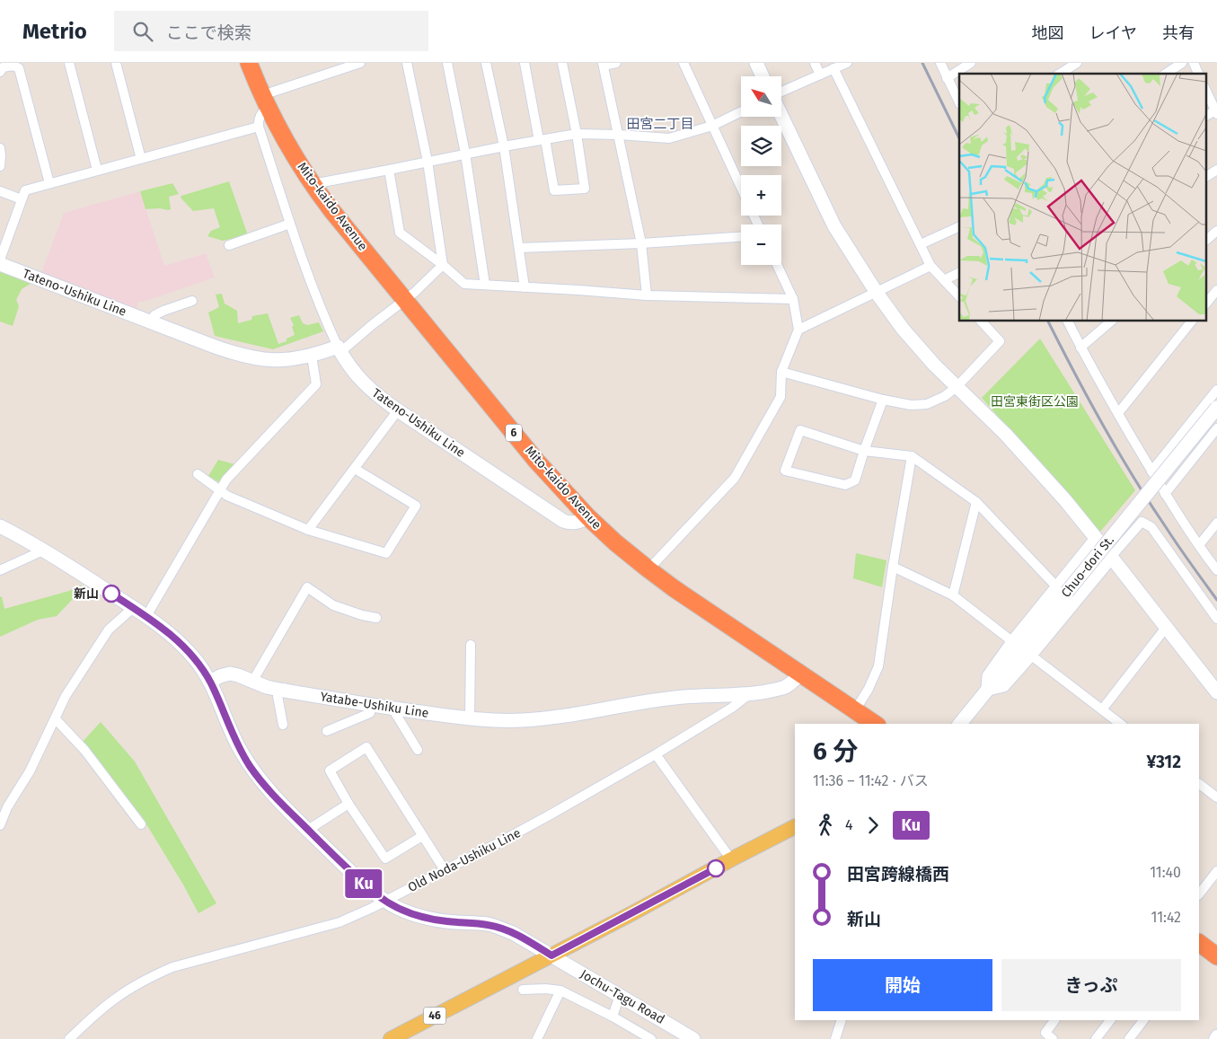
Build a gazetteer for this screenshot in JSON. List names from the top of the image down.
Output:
{
  "streets": {
    "highway": ["Mito-kaido Avenue", "6"],
    "main road": ["46"],
    "street": [
      "Tateno-Ushiku Line",
      "Chuo-dori St.",
      "Yatabe-Ushiku Line",
      "Old Noda-Ushiku Line",
      "Jochu-Tagu Road"
    ]
  },
  "crossings": [
    ["Mito-kaido Avenue", "Tateno-Ushiku Line"],
    ["Mito-kaido Avenue", "Yatabe-Ushiku Line"],
    ["Yatabe-Ushiku Line", "Old Noda-Ushiku Line"],
    ["Yatabe-Ushiku Line", "Jochu-Tagu Road"],
    ["Old Noda-Ushiku Line", "Jochu-Tagu Road"],
    ["Jochu-Tagu Road", "46"]
  ],
  "districts": ["田宮二丁目"],
  "parks": ["田宮東街区公園"],
  "places": ["新山"],
  "lines": ["bus line Ku"],
  "north": "top left",
  "page": {
    "header": "Metrio",
    "search": "ここで検索",
    "nav": ["地図", "レイヤ", "共有"],
    "on_map": "Ku",
    "map_buttons": ["+", "−"],
    "heading": ["6 分", "11:36 – 11:42 · バス", "¥312"],
    "legs": ["4", "Ku"],
    "list": [
      {
        "name": "田宮跨線橋西",
        "value": "11:40"
      },
      {
        "name": "新山",
        "value": "11:42"
      }
    ],
    "buttons": ["開始", "きっぷ"]
  }
}
